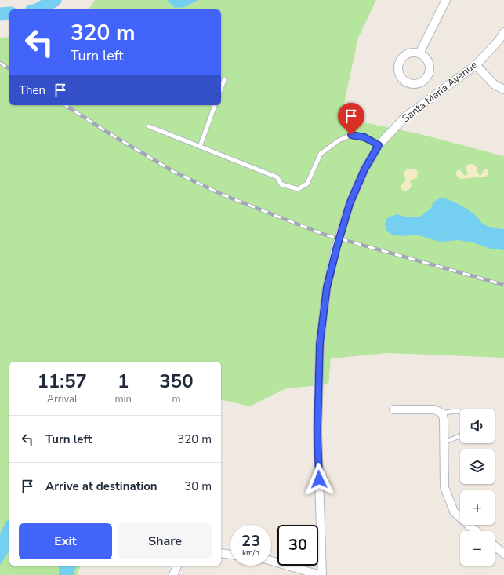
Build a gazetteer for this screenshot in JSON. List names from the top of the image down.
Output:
{
  "streets": {
    "street": ["Santa Maria Avenue"]
  },
  "page": {
    "turn": ["320 m", "Turn left"],
    "then": "Then",
    "eta": [
      "11:57",
      "Arrival",
      "1",
      "min",
      "350",
      "m"
    ],
    "map_buttons": ["+", "−"],
    "list": [
      {
        "name": "Turn left",
        "value": "320 m"
      },
      {
        "name": "Arrive at destination",
        "value": "30 m"
      }
    ],
    "buttons": ["Exit", "Share"],
    "speed": "23 km/h",
    "limit": "30"
  }
}
